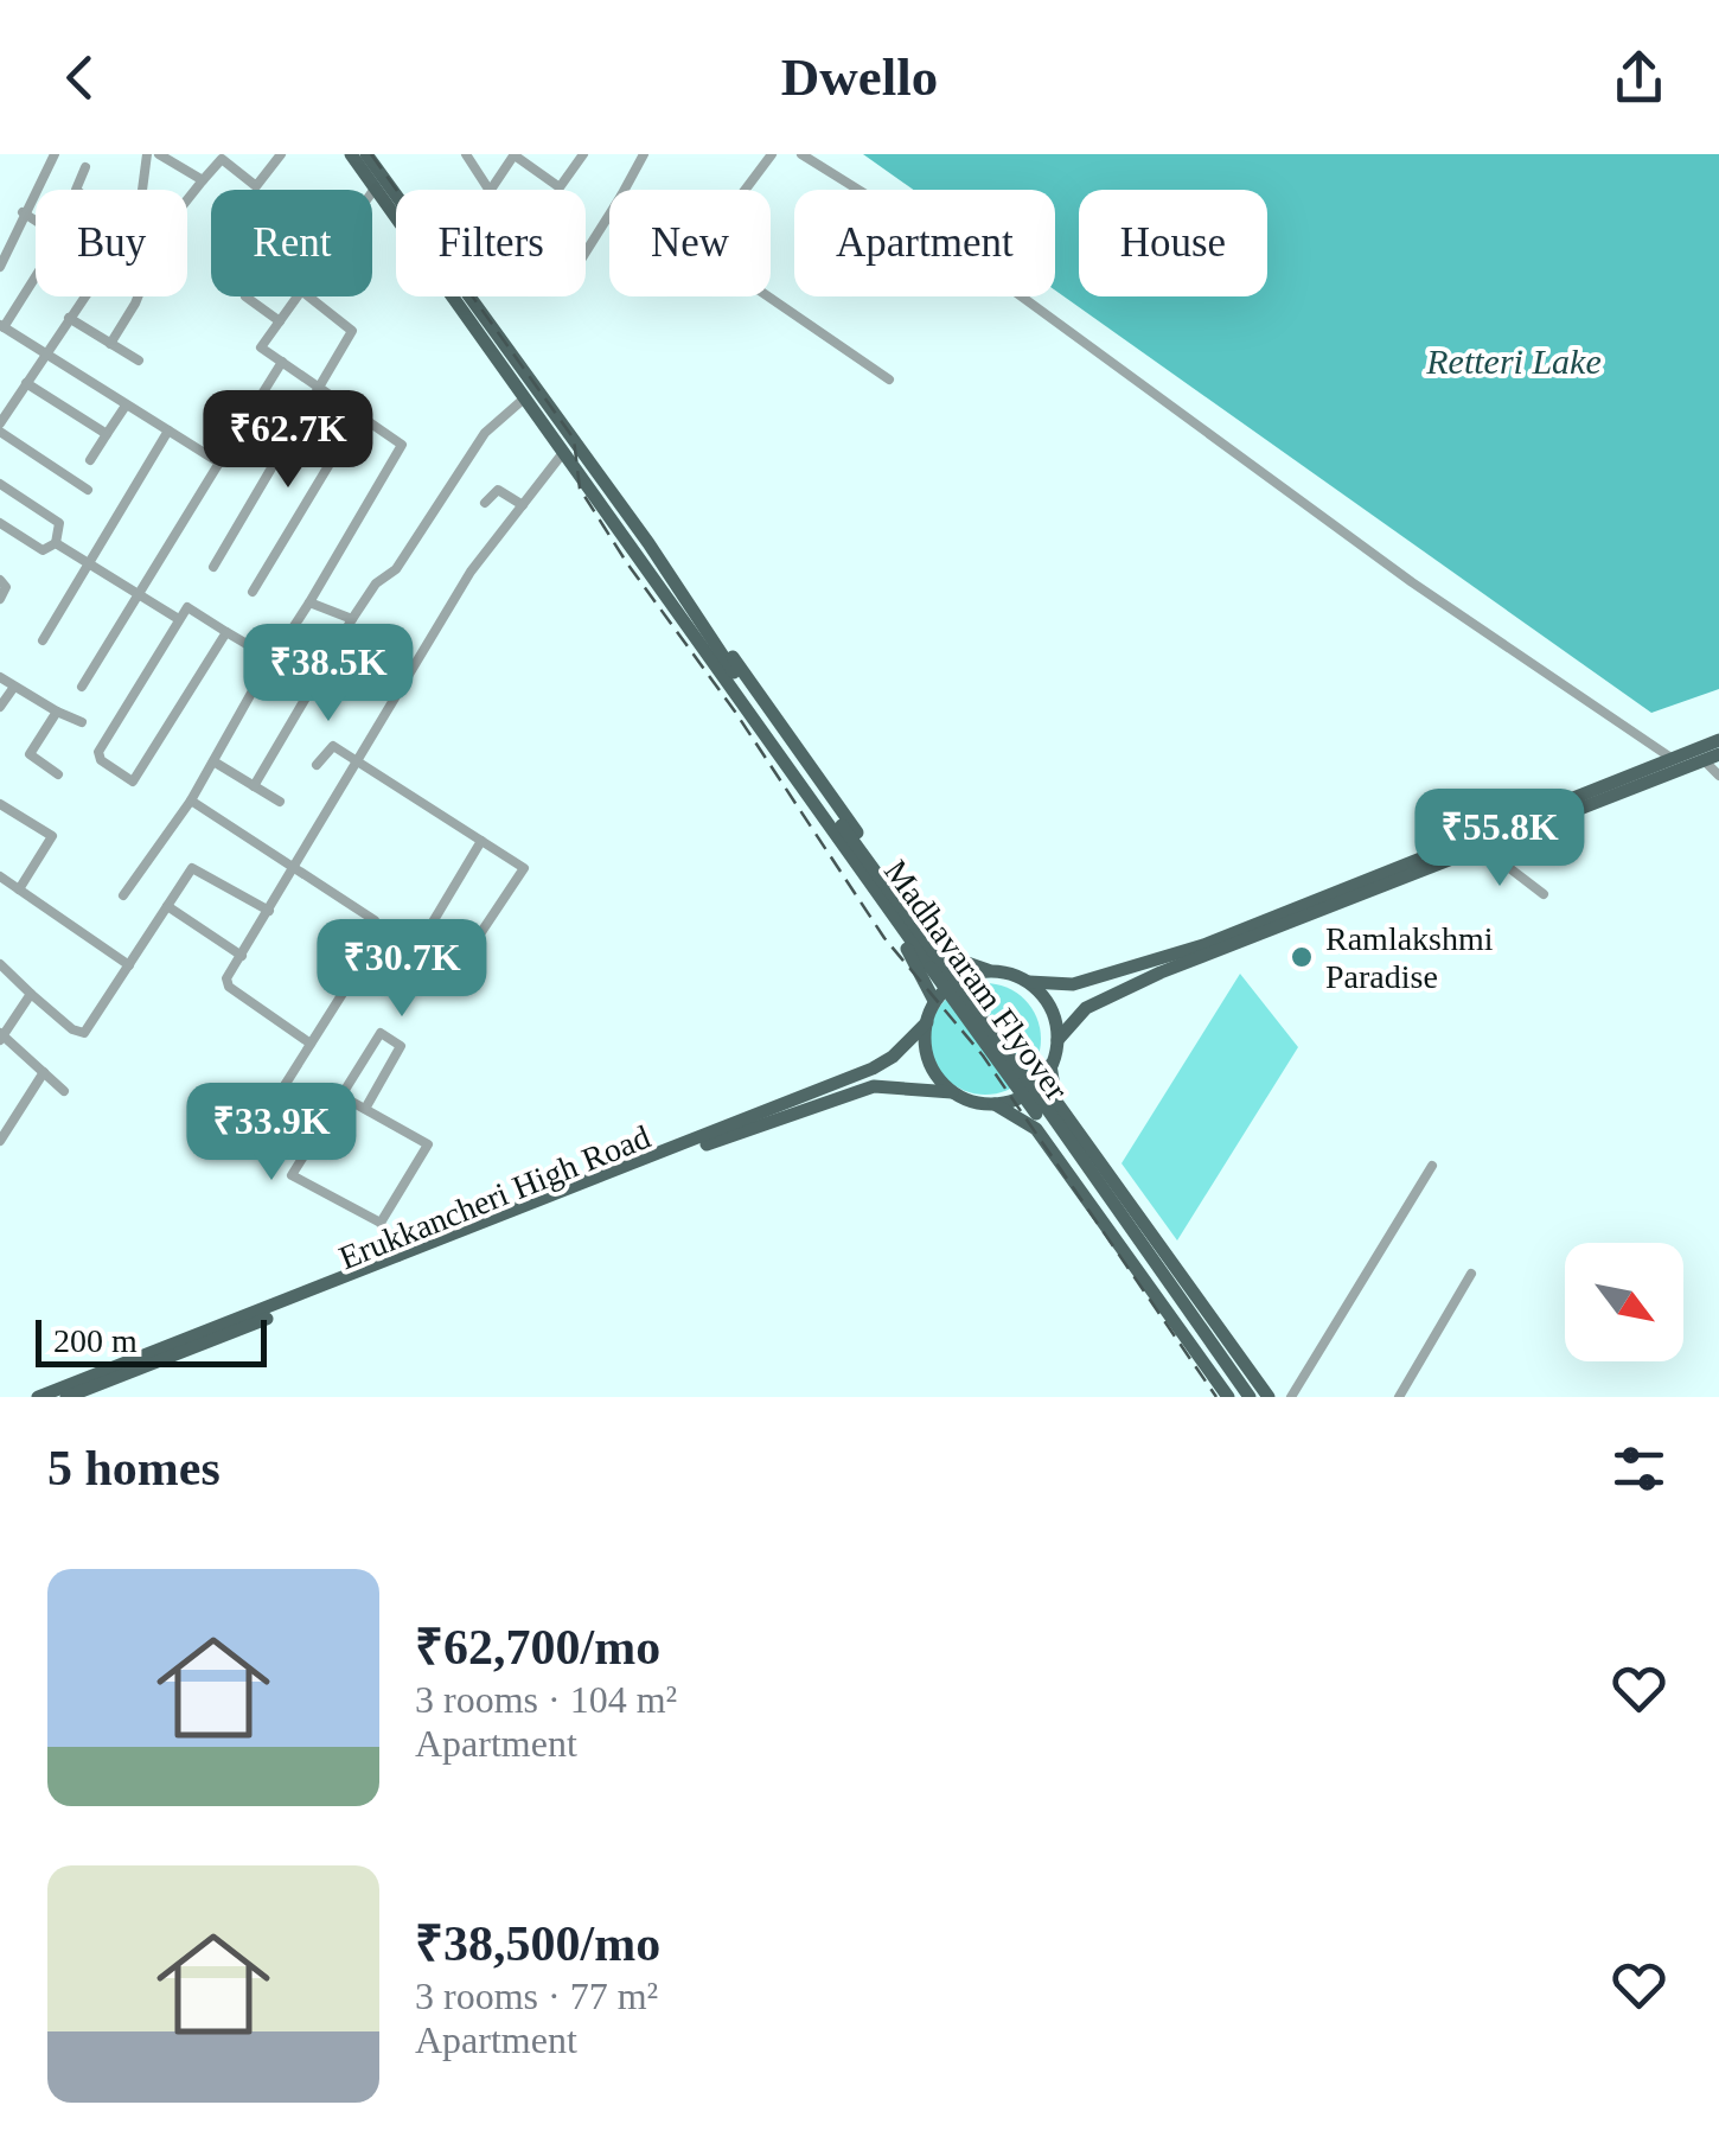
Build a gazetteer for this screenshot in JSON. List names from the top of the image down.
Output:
{
  "streets": {
    "main road": ["Madhavaram Flyover", "Erukkancheri High Road"]
  },
  "water": ["Retteri Lake"],
  "places": ["Ramlakshmi Paradise"],
  "scale_bar": "200 m",
  "north": "bottom right",
  "page": {
    "header": "Dwello",
    "chip": [
      "Buy",
      "Rent",
      "Filters",
      "New",
      "Apartment",
      "House"
    ],
    "price": [
      "₹62.7K",
      "₹38.5K",
      "₹55.8K",
      "₹30.7K",
      "₹33.9K"
    ],
    "scale": "200 m",
    "heading": "5 homes",
    "list": [
      {
        "name": "₹62,700/mo",
        "note": "3 rooms · 104 m² · Apartment"
      },
      {
        "name": "₹38,500/mo",
        "note": "3 rooms · 77 m² · Apartment"
      }
    ]
  }
}
